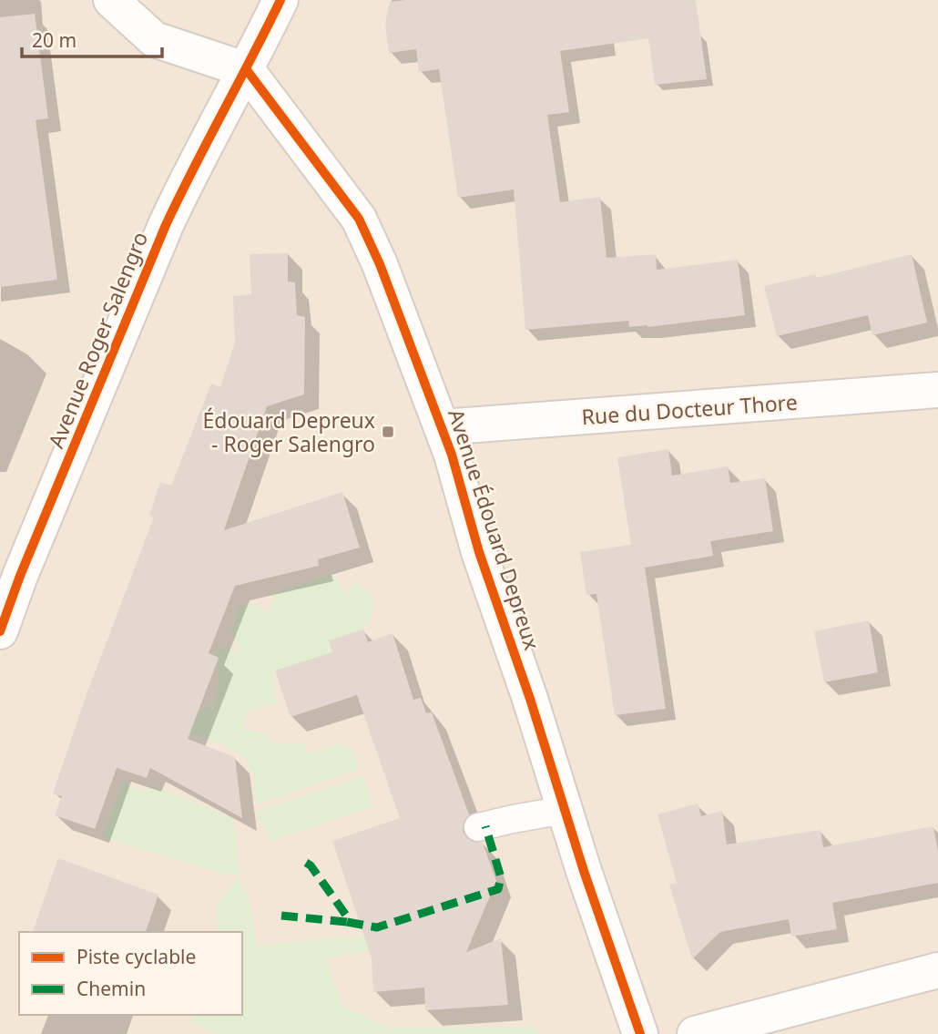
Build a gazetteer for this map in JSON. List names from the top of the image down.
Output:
{
  "streets": {
    "street": ["Avenue Roger Salengro", "Rue du Docteur Thore", "Avenue Édouard Depreux"]
  },
  "crossings": [
    ["Avenue Roger Salengro", "Avenue Édouard Depreux"],
    ["Rue du Docteur Thore", "Avenue Édouard Depreux"]
  ],
  "places": {
    "transit": ["Édouard Depreux - Roger Salengro"]
  },
  "legend": ["Piste cyclable", "Chemin"],
  "scale_bar": "20 m"
}
